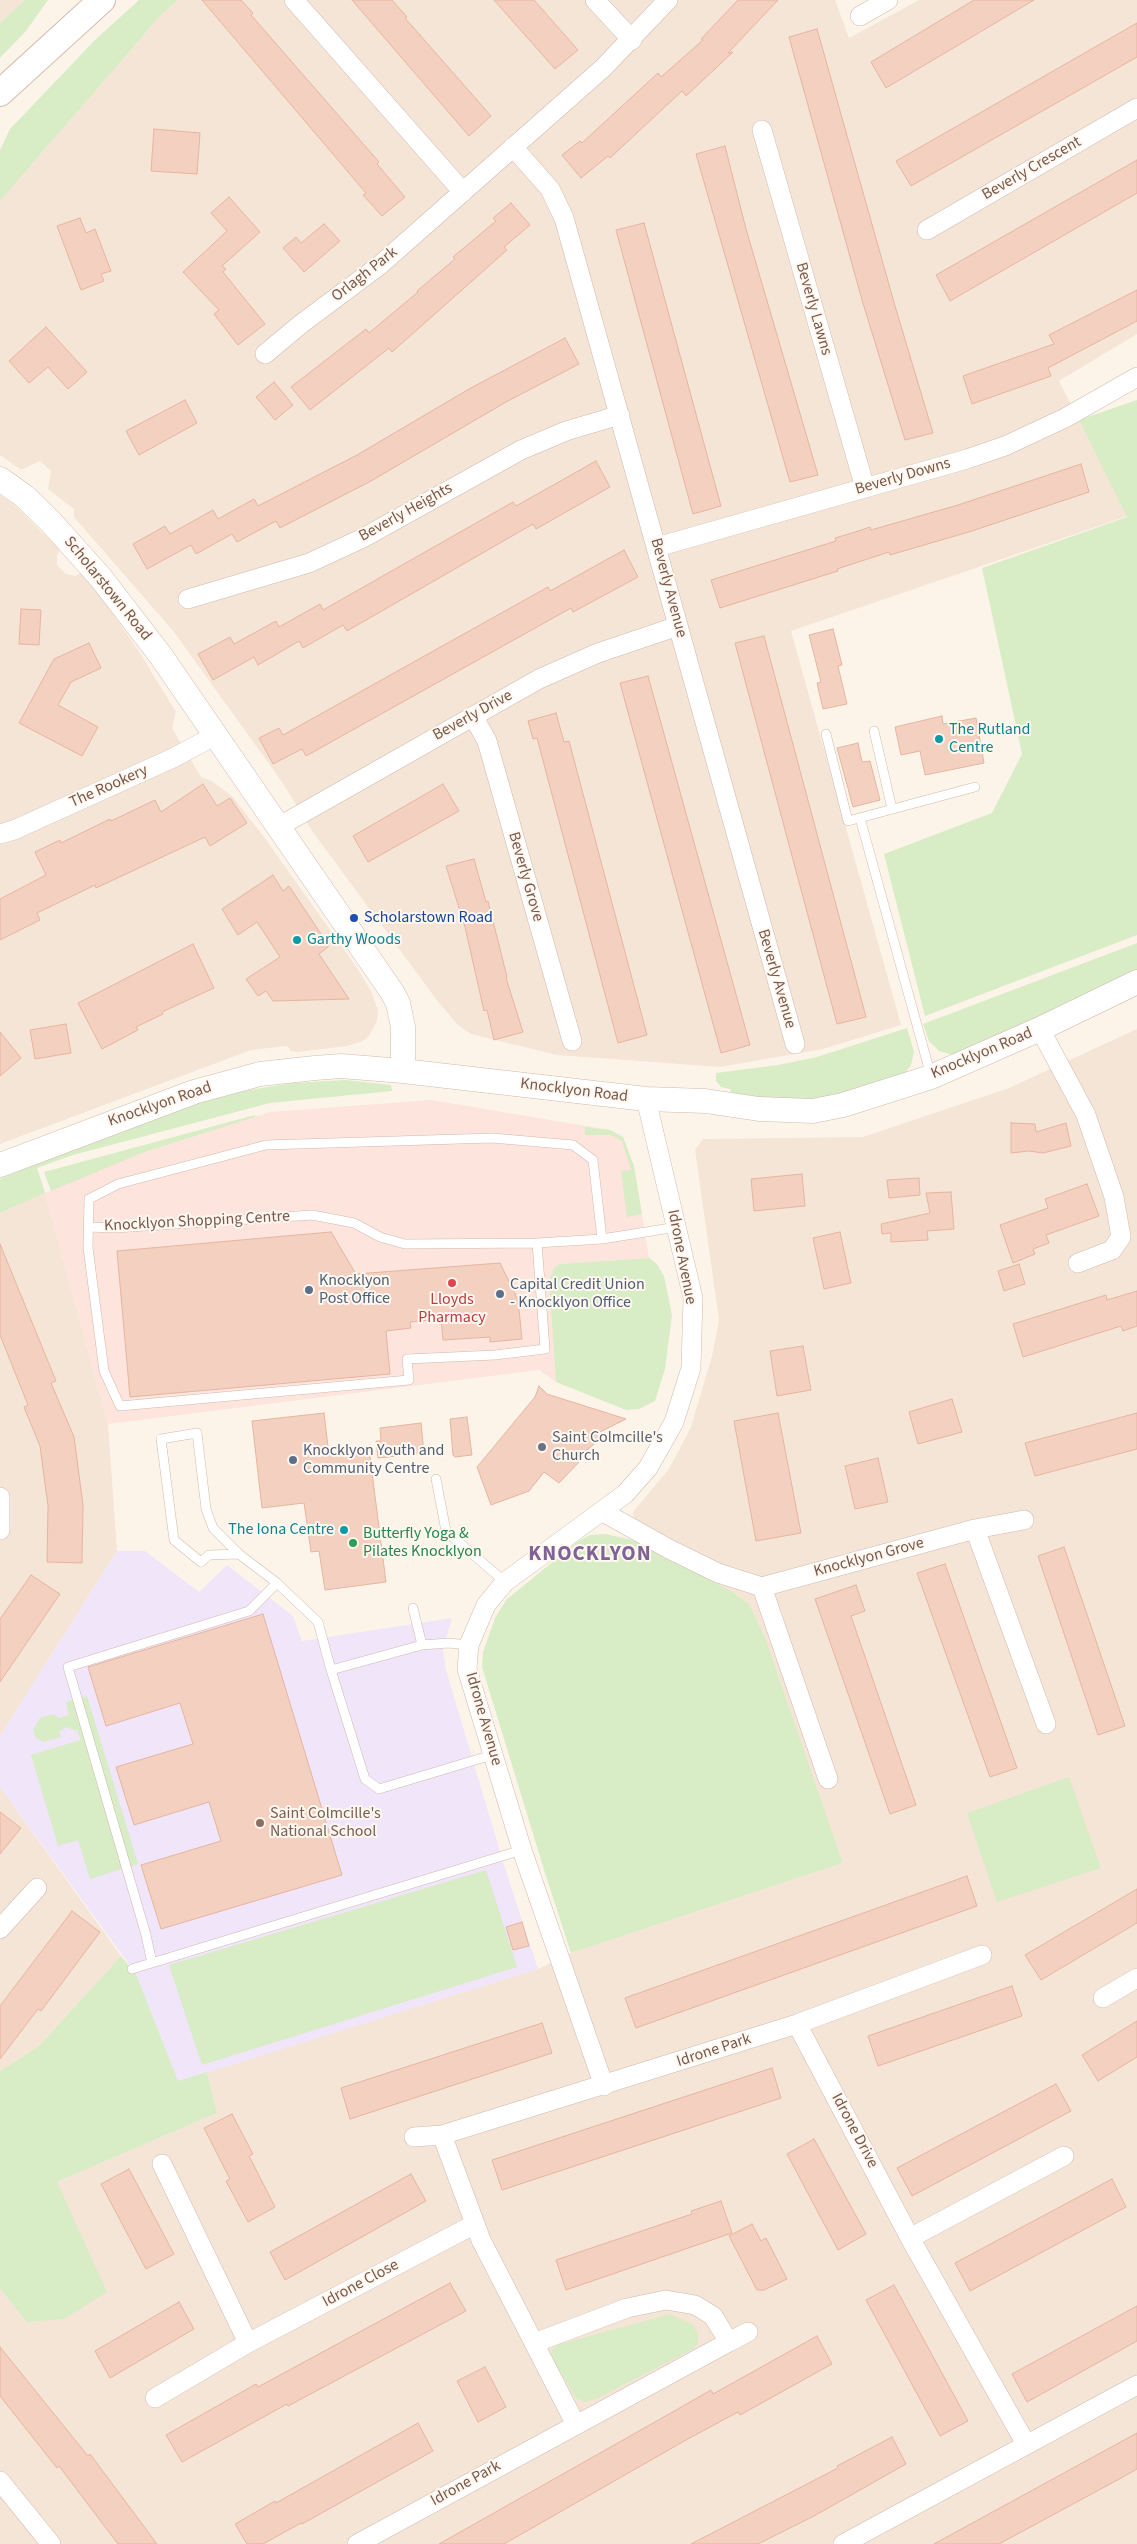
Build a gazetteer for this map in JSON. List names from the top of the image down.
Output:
{
  "streets": {
    "street": [
      "Beverly Crescent",
      "Orlagh Park",
      "Beverly Lawns",
      "Beverly Downs",
      "Beverly Heights",
      "Beverly Avenue",
      "Scholarstown Road",
      "Beverly Drive",
      "The Rookery",
      "Beverly Grove",
      "Knocklyon Road",
      "Idrone Avenue",
      "Knocklyon Grove",
      "Idrone Park",
      "Idrone Drive",
      "Idrone Close"
    ],
    "lane": ["Knocklyon Shopping Centre"]
  },
  "crossings": [
    ["Orlagh Park", "Beverly Avenue"],
    ["Beverly Lawns", "Beverly Downs"],
    ["Beverly Downs", "Beverly Avenue"],
    ["Beverly Heights", "Beverly Avenue"],
    ["Beverly Avenue", "Beverly Drive"],
    ["Scholarstown Road", "Beverly Drive"],
    ["Scholarstown Road", "The Rookery"],
    ["Scholarstown Road", "Knocklyon Road"],
    ["Beverly Drive", "Beverly Grove"],
    ["Knocklyon Road", "Idrone Avenue"],
    ["Knocklyon Shopping Centre", "Idrone Avenue"],
    ["Idrone Avenue", "Idrone Park"],
    ["Idrone Park", "Idrone Drive"]
  ],
  "districts": ["KNOCKLYON"],
  "places": [
    "The Rutland Centre",
    "Scholarstown Road",
    "Garthy Woods",
    "Lloyds Pharmacy",
    "Knocklyon Post Office",
    "Capital Credit Union - Knocklyon Office",
    "Saint Colmcille's Church",
    "Knocklyon Youth and Community Centre",
    "The Iona Centre",
    "Butterfly Yoga & Pilates Knocklyon",
    "Saint Colmcille's National School"
  ]
}
